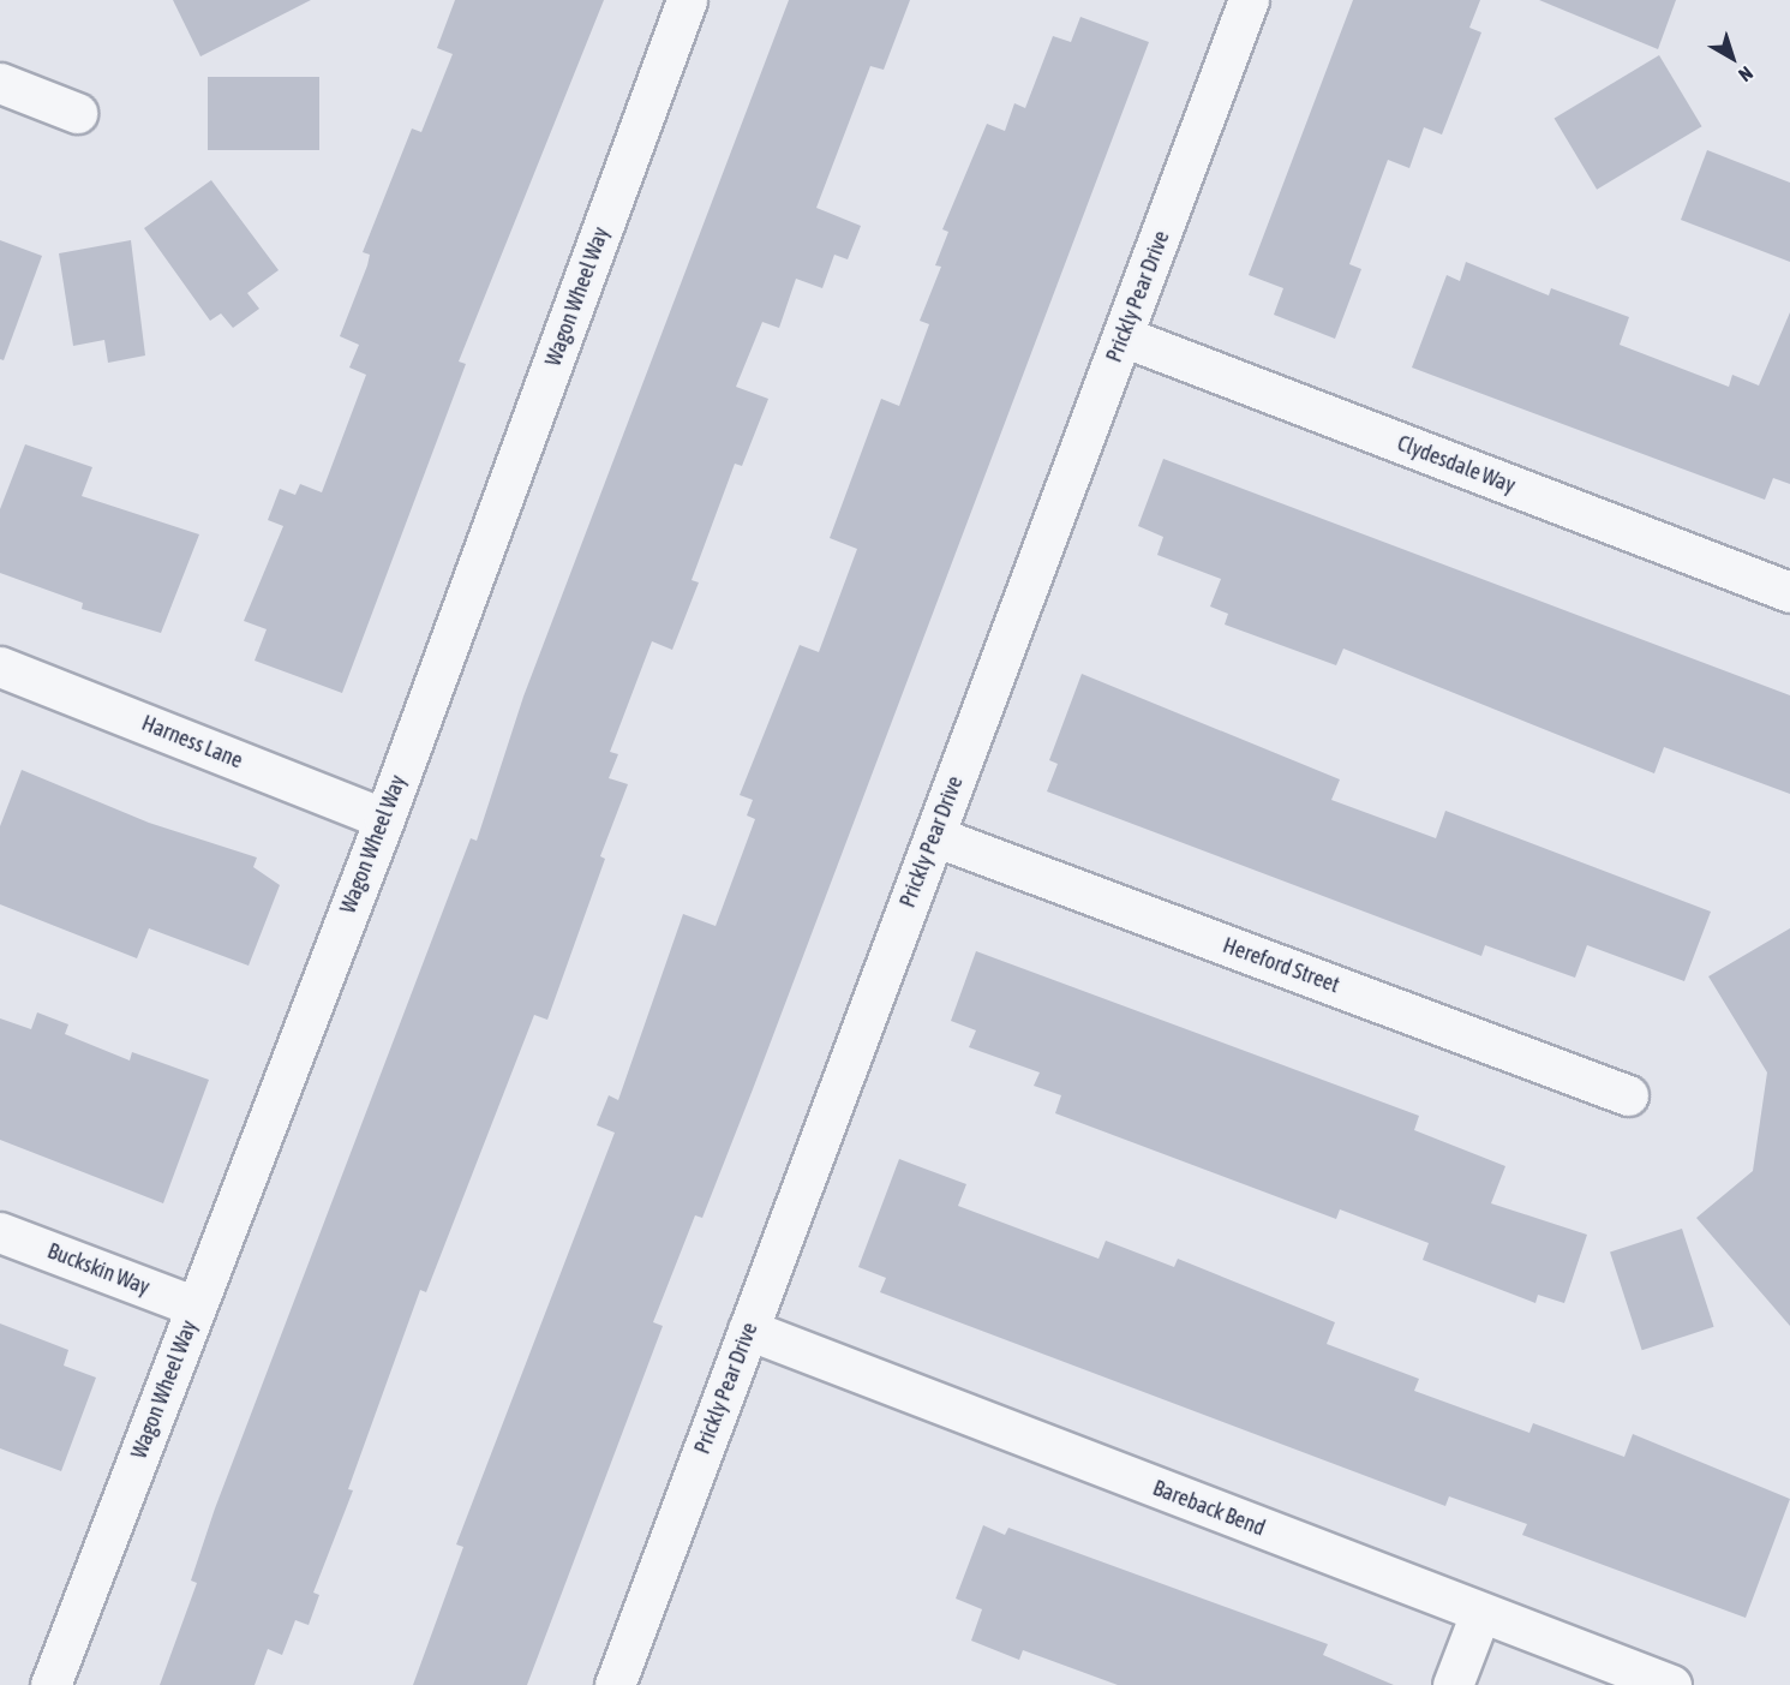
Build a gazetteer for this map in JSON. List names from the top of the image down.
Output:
{
  "streets": {
    "street": [
      "Wagon Wheel Way",
      "Prickly Pear Drive",
      "Clydesdale Way",
      "Harness Lane",
      "Hereford Street",
      "Buckskin Way",
      "Bareback Bend"
    ]
  },
  "crossings": [
    ["Wagon Wheel Way", "Harness Lane"],
    ["Wagon Wheel Way", "Buckskin Way"],
    ["Prickly Pear Drive", "Clydesdale Way"],
    ["Prickly Pear Drive", "Hereford Street"],
    ["Prickly Pear Drive", "Bareback Bend"]
  ],
  "north": "bottom right"
}
